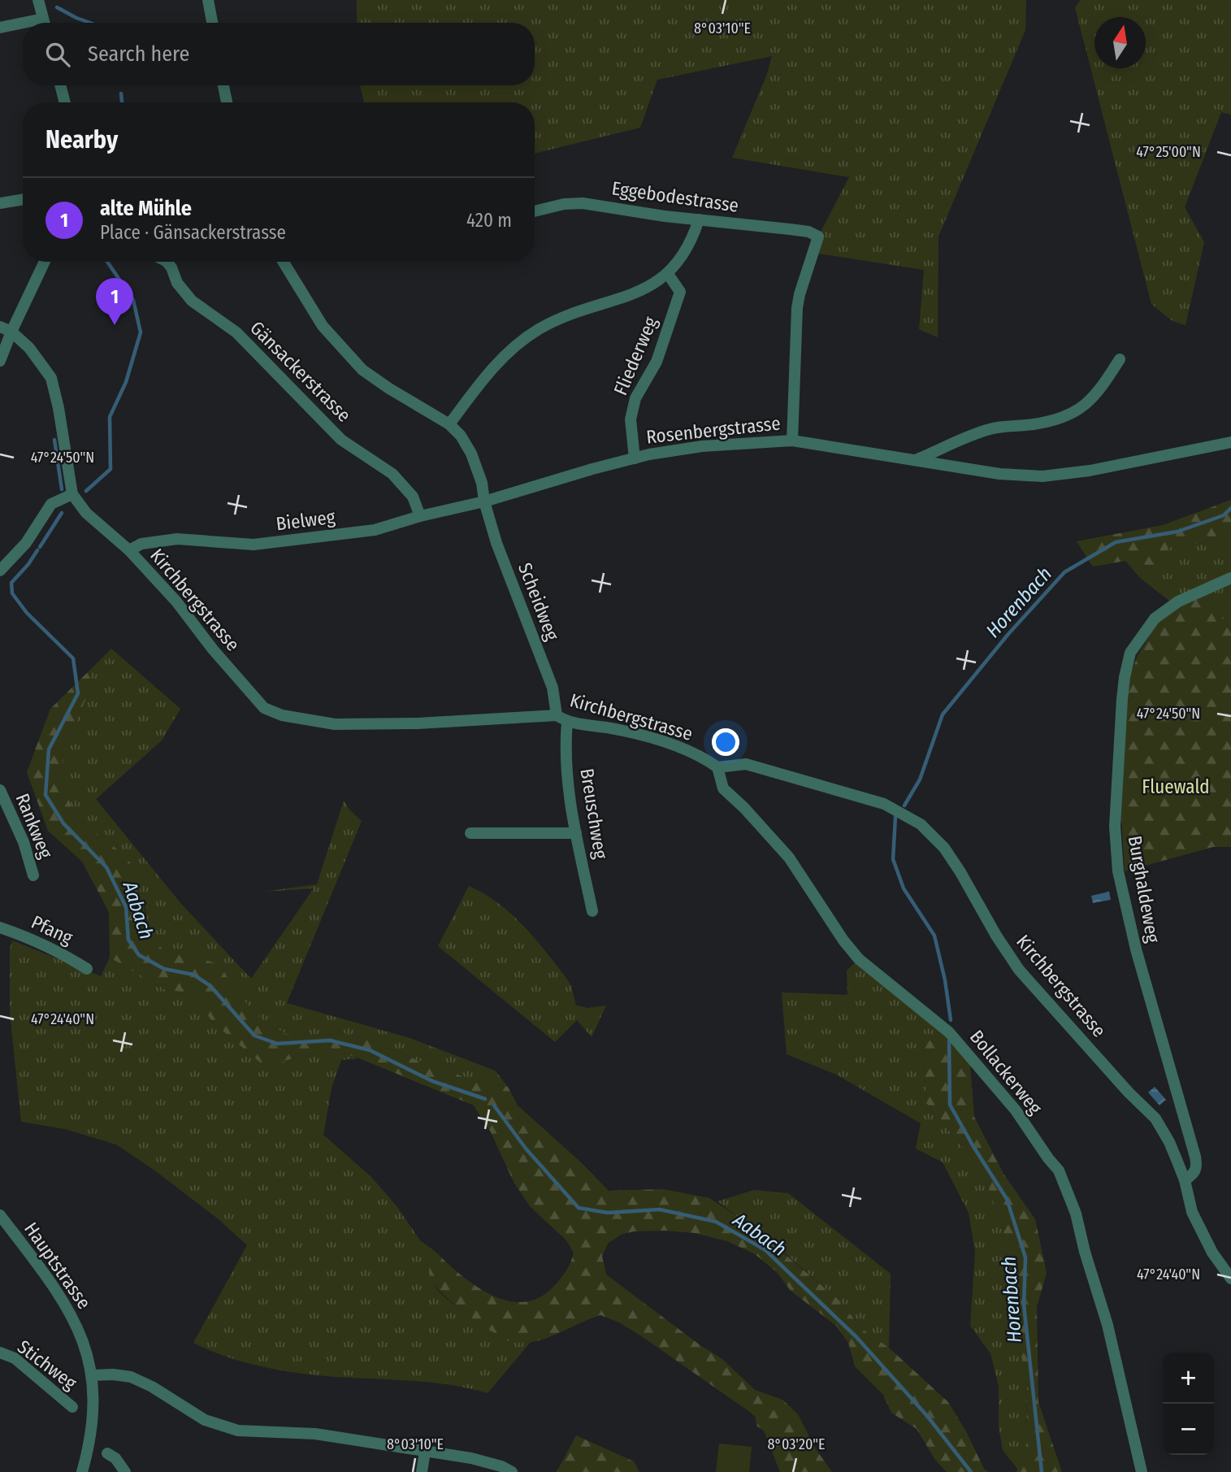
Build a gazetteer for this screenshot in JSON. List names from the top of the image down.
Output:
{
  "streets": {
    "street": [
      "Eggebodestrasse",
      "Fliederweg",
      "Gänsackerstrasse",
      "Rosenbergstrasse",
      "Bielweg",
      "Kirchbergstrasse",
      "Scheidweg",
      "Breuschweg",
      "Rankweg",
      "Burghaldeweg",
      "Pfang",
      "Bollackerweg",
      "Hauptstrasse",
      "Stichweg"
    ]
  },
  "crossings": [
    ["Eggebodestrasse", "Rosenbergstrasse"],
    ["Fliederweg", "Rosenbergstrasse"],
    ["Gänsackerstrasse", "Bielweg"],
    ["Rosenbergstrasse", "Bielweg"],
    ["Rosenbergstrasse", "Scheidweg"],
    ["Bielweg", "Kirchbergstrasse"],
    ["Bielweg", "Scheidweg"],
    ["Kirchbergstrasse", "Scheidweg"],
    ["Kirchbergstrasse", "Breuschweg"],
    ["Kirchbergstrasse", "Burghaldeweg"],
    ["Kirchbergstrasse", "Bollackerweg"]
  ],
  "water": ["Horenbach", "Aabach"],
  "parks": ["Fluewald"],
  "north": "top",
  "page": {
    "search": "Search here",
    "heading": "Nearby",
    "list": [
      {
        "mark": "1",
        "name": "alte Mühle",
        "note": "Place · Gänsackerstrasse",
        "value": "420 m"
      }
    ],
    "pins": "1",
    "map_buttons": ["+", "−"]
  },
  "coordinates": [
    "8°03'10\"E",
    "47°25'00\"N",
    "47°24'50\"N",
    "47°24'40\"N",
    "8°03'20\"E"
  ]
}
